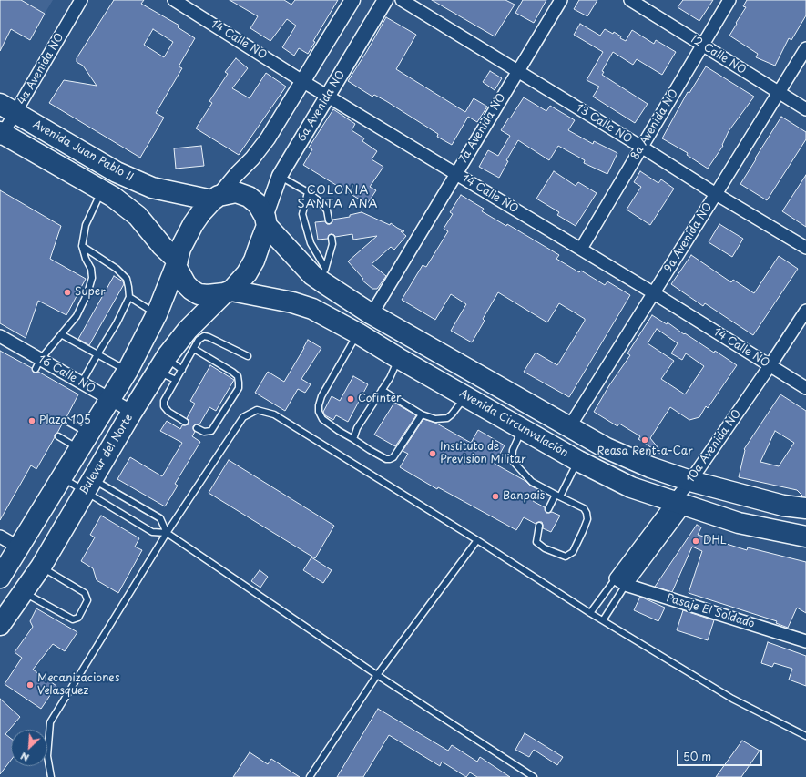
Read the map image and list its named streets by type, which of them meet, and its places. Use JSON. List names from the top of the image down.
{
  "streets": {
    "highway": ["Avenida Juan Pablo II", "Avenida Circunvalación", "Bulevar del Norte"],
    "street": [
      "14 Calle NO",
      "12 Calle NO",
      "4a Avenida NO",
      "6a Avenida NO",
      "13 Calle NO",
      "8a Avenida NO",
      "7a Avenida NO",
      "9a Avenida NO",
      "16 Calle NO",
      "10a Avenida NO",
      "Pasaje El Soldado"
    ]
  },
  "crossings": [
    ["14 Calle NO", "6a Avenida NO"],
    ["14 Calle NO", "8a Avenida NO"],
    ["14 Calle NO", "7a Avenida NO"],
    ["14 Calle NO", "9a Avenida NO"],
    ["14 Calle NO", "10a Avenida NO"],
    ["12 Calle NO", "8a Avenida NO"],
    ["12 Calle NO", "9a Avenida NO"],
    ["4a Avenida NO", "Avenida Juan Pablo II"],
    ["6a Avenida NO", "Avenida Juan Pablo II"],
    ["6a Avenida NO", "Avenida Circunvalación"],
    ["6a Avenida NO", "Bulevar del Norte"],
    ["13 Calle NO", "8a Avenida NO"],
    ["13 Calle NO", "7a Avenida NO"],
    ["13 Calle NO", "9a Avenida NO"],
    ["Avenida Juan Pablo II", "Avenida Circunvalación"],
    ["Avenida Juan Pablo II", "Bulevar del Norte"],
    ["16 Calle NO", "Bulevar del Norte"],
    ["Avenida Circunvalación", "10a Avenida NO"],
    ["Avenida Circunvalación", "Bulevar del Norte"],
    ["10a Avenida NO", "Pasaje El Soldado"]
  ],
  "districts": ["COLONIA SANTA ANA"],
  "places": [
    "Super",
    "Cofinter",
    "Plaza 105",
    "Reasa Rent-a-Car",
    "Instituto de Prevision Militar",
    "Banpais",
    "DHL",
    "Mecanizaciones Velasquez"
  ],
  "scale_bar": "50 m",
  "north": "bottom left"
}
